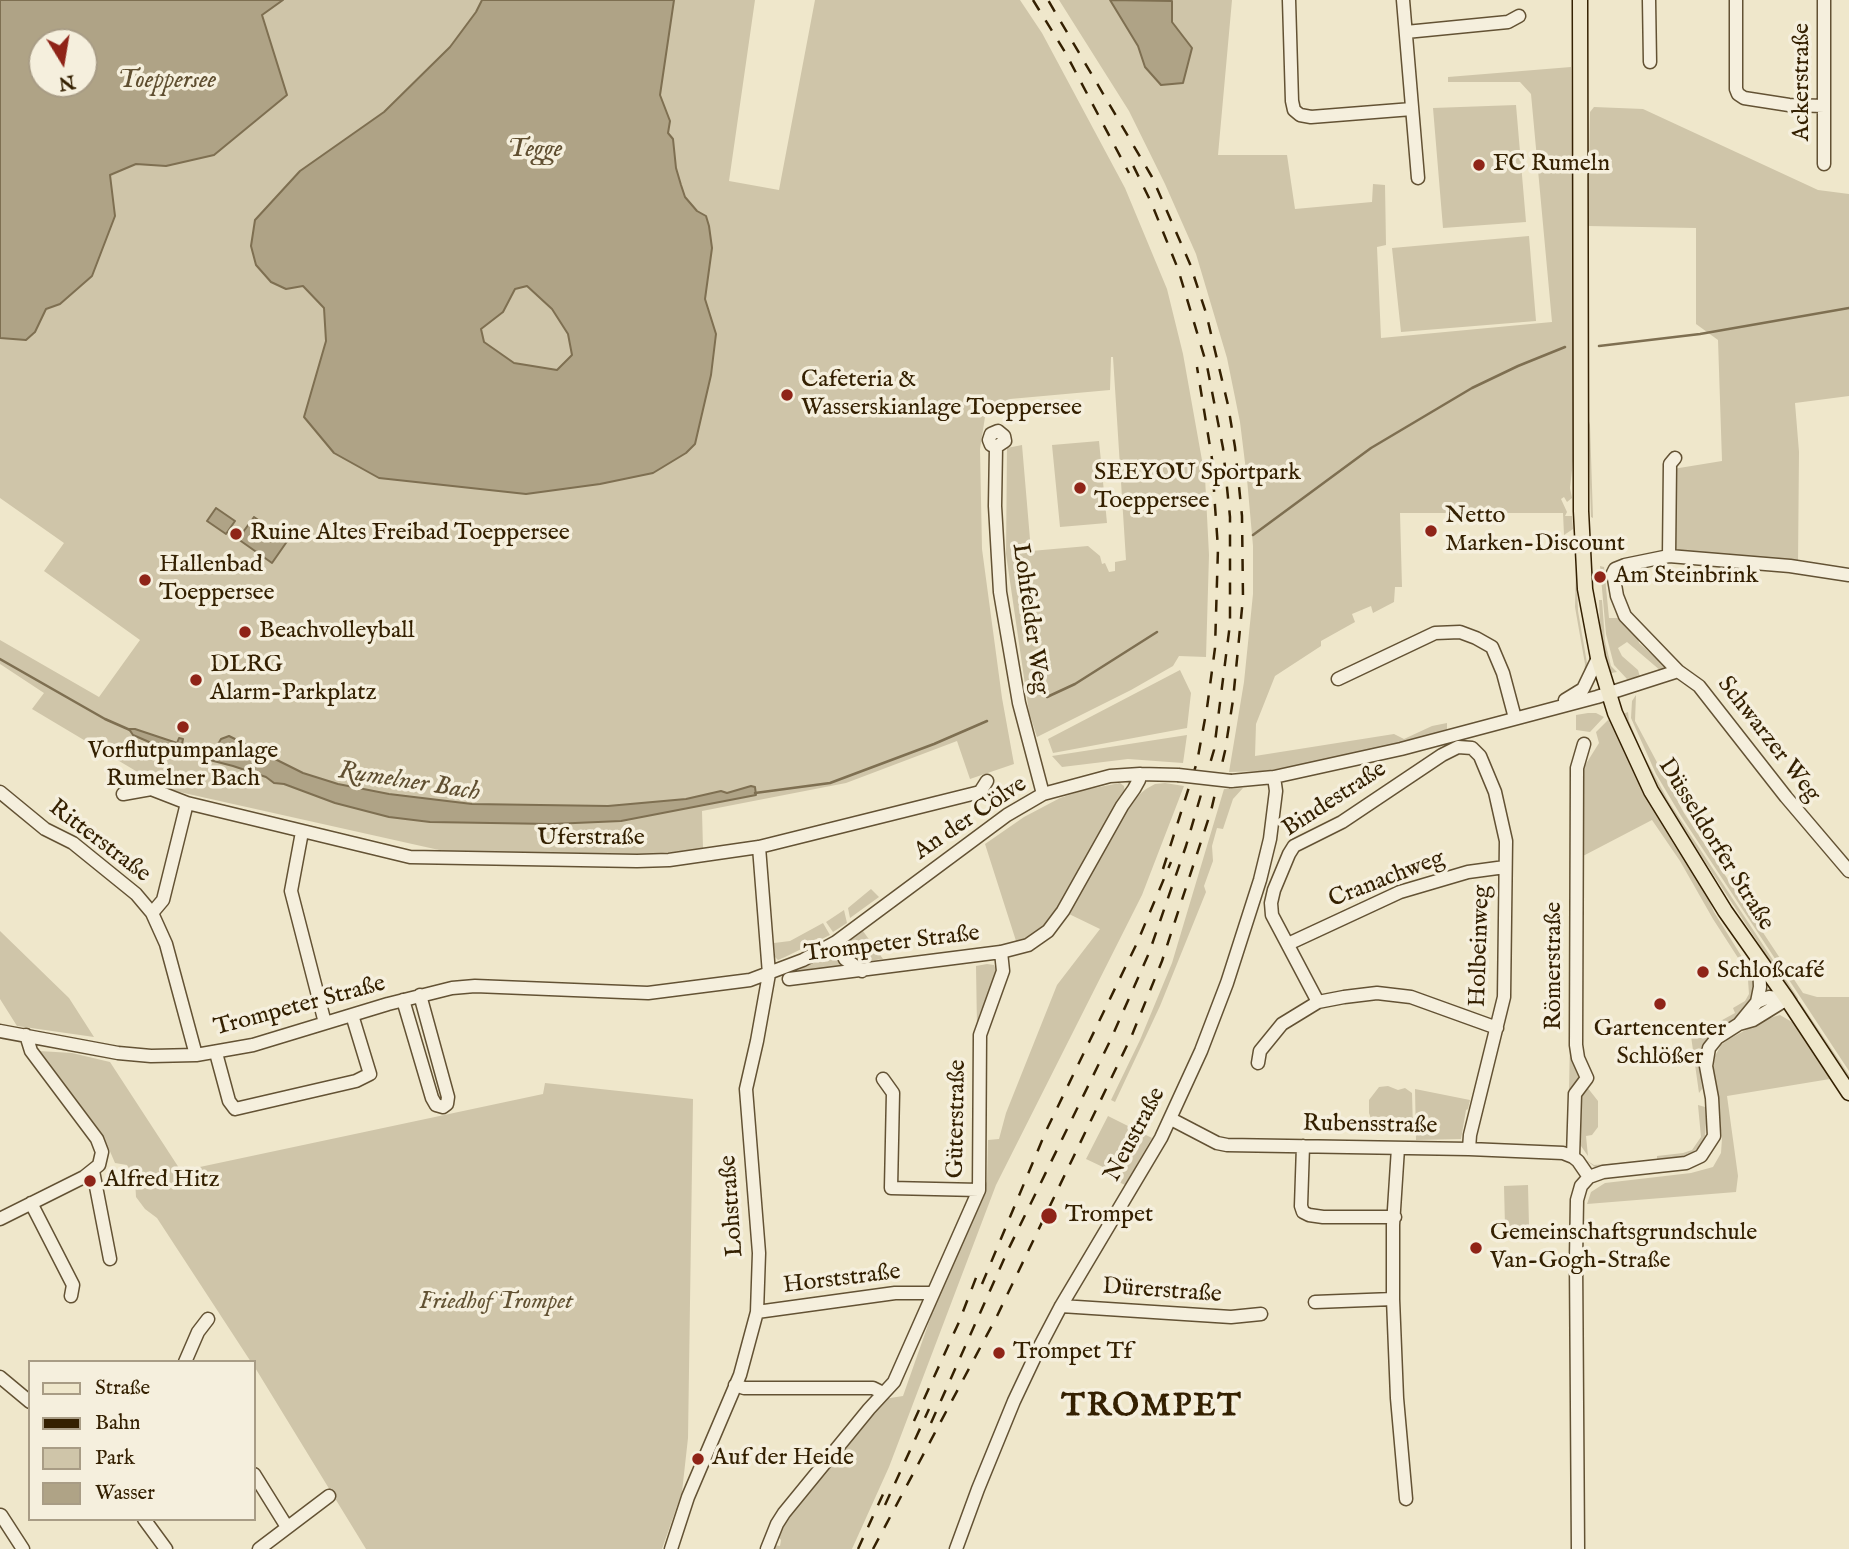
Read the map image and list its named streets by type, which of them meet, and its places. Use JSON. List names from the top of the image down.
{
  "streets": {
    "main road": ["Düsseldorfer Straße"],
    "street": [
      "Ackerstraße",
      "Lohfelder Weg",
      "Schwarzer Weg",
      "Bindestraße",
      "An der Cölve",
      "Uferstraße",
      "Ritterstraße",
      "Cranachweg",
      "Trompeter Straße",
      "Holbeinweg",
      "Römerstraße",
      "Güterstraße",
      "Rubensstraße",
      "Neustraße",
      "Lohstraße",
      "Horststraße",
      "Dürerstraße"
    ]
  },
  "crossings": [
    ["Lohfelder Weg", "An der Cölve"],
    ["Schwarzer Weg", "An der Cölve"],
    ["Bindestraße", "Cranachweg"],
    ["Bindestraße", "Holbeinweg"],
    ["An der Cölve", "Düsseldorfer Straße"],
    ["An der Cölve", "Trompeter Straße"],
    ["An der Cölve", "Neustraße"],
    ["An der Cölve", "Lohstraße"],
    ["Uferstraße", "Lohstraße"],
    ["Ritterstraße", "Trompeter Straße"],
    ["Cranachweg", "Holbeinweg"],
    ["Trompeter Straße", "Güterstraße"],
    ["Trompeter Straße", "Lohstraße"],
    ["Holbeinweg", "Rubensstraße"],
    ["Römerstraße", "Rubensstraße"],
    ["Güterstraße", "Horststraße"],
    ["Rubensstraße", "Neustraße"],
    ["Neustraße", "Dürerstraße"],
    ["Lohstraße", "Horststraße"]
  ],
  "districts": ["TROMPET"],
  "water": ["Toeppersee", "Tegge", "Rumelner Bach"],
  "parks": ["Friedhof Trompet"],
  "places": [
    "FC Rumeln",
    "Cafeteria & Wasserskianlage Toeppersee",
    "SEEYOU Sportpark Toeppersee",
    "Netto Marken-Discount",
    "Ruine Altes Freibad Toeppersee",
    "Am Steinbrink",
    "Hallenbad Toeppersee",
    "Beachvolleyball",
    "DLRG Alarm-Parkplatz",
    "Vorflutpumpanlage Rumelner Bach",
    "Schloßcafé",
    "Gartencenter Schlößer",
    "Alfred Hitz",
    "Trompet",
    "Gemeinschaftsgrundschule Van-Gogh-Straße",
    "Trompet Tf",
    "Auf der Heide"
  ],
  "legend": [
    "Straße",
    "Bahn",
    "Park",
    "Wasser"
  ],
  "north": "bottom"
}
